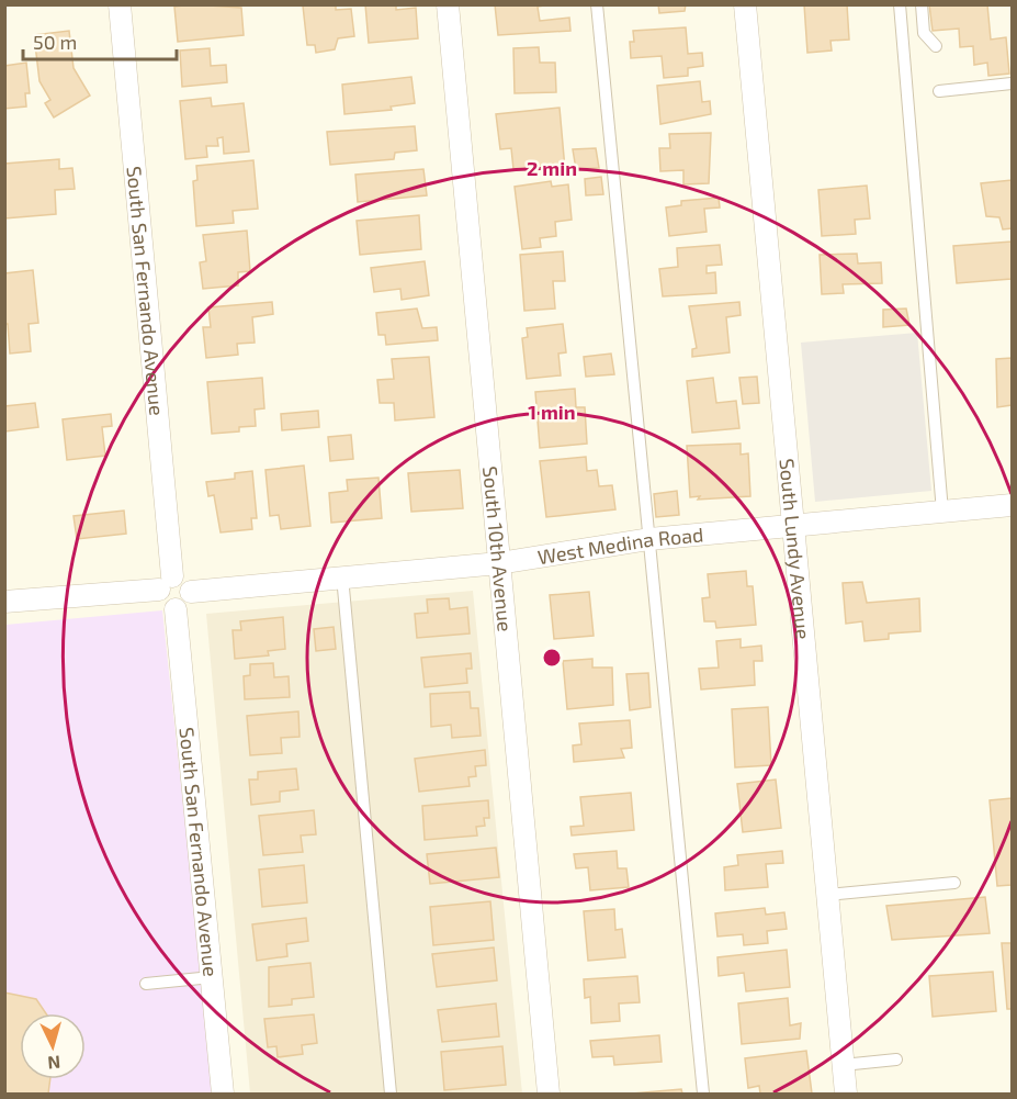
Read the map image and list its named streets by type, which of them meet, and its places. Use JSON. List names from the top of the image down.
{
  "streets": {
    "street": [
      "South San Fernando Avenue",
      "West Medina Road",
      "South 10th Avenue",
      "South Lundy Avenue"
    ]
  },
  "crossings": [
    ["South San Fernando Avenue", "West Medina Road"],
    ["West Medina Road", "South 10th Avenue"],
    ["West Medina Road", "South Lundy Avenue"]
  ],
  "scale_bar": "50 m",
  "north": "bottom",
  "rings": ["2 min", "1 min"]
}
